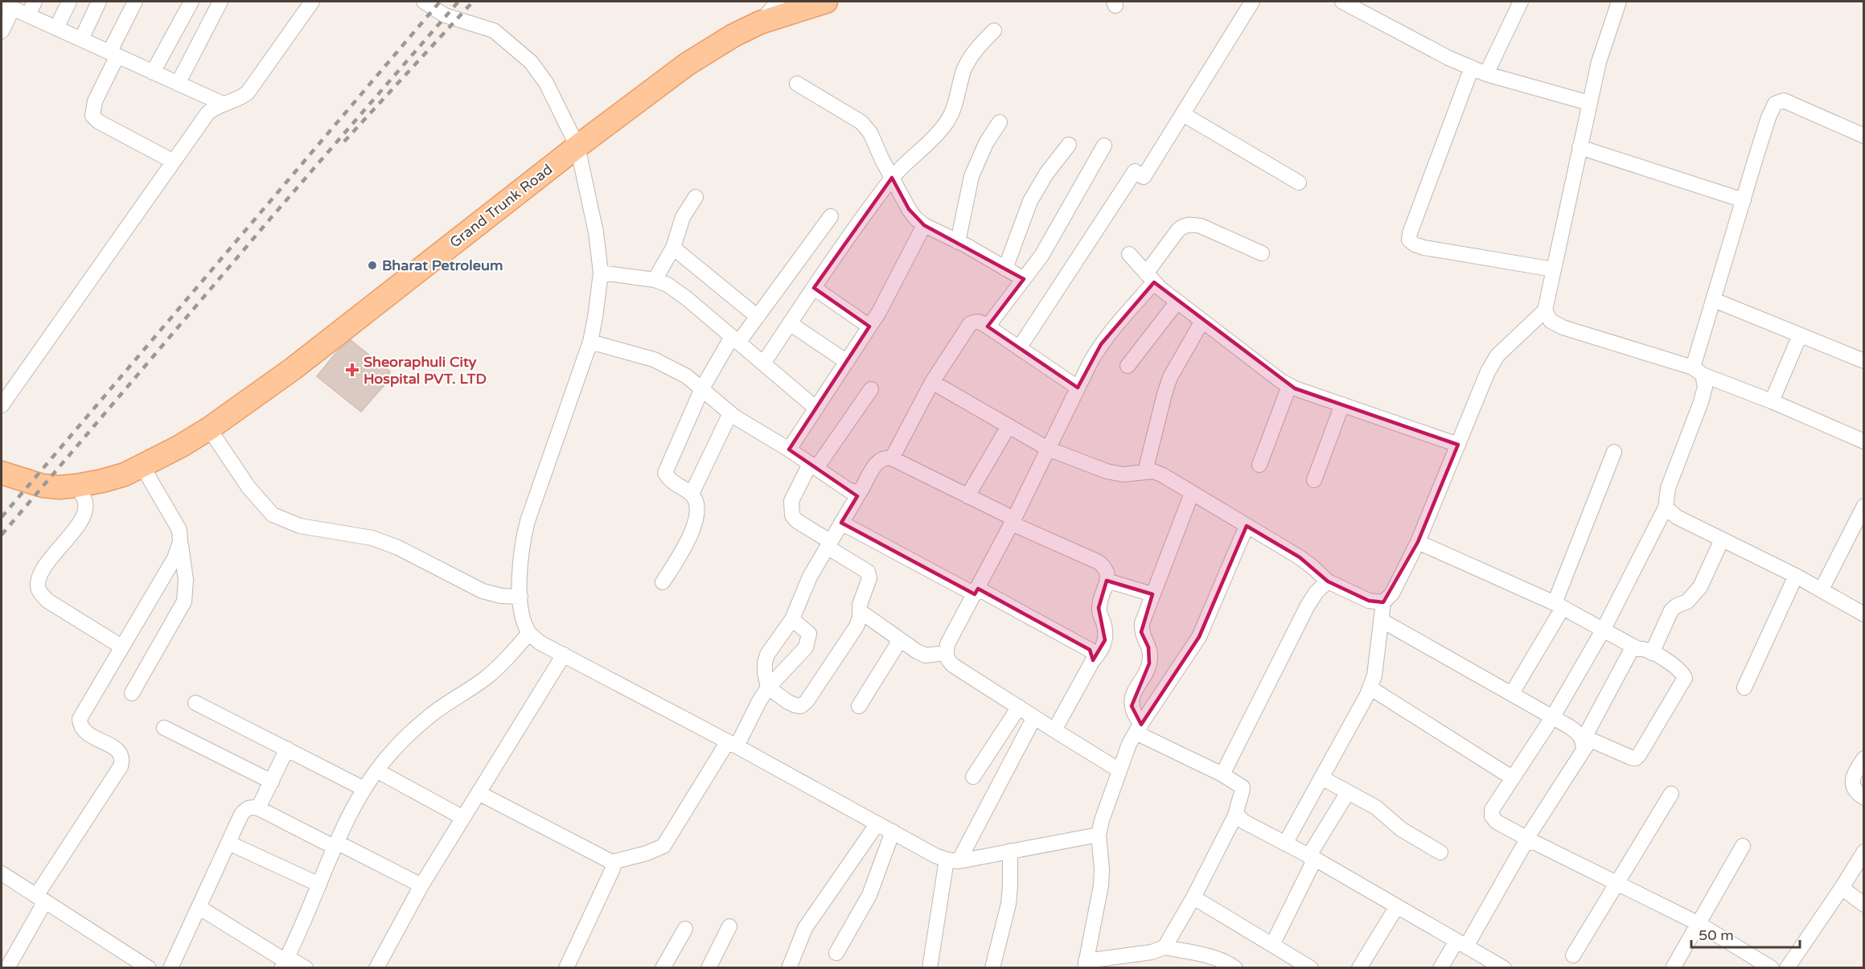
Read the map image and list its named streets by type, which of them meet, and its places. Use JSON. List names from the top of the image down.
{
  "streets": {
    "main road": ["Grand Trunk Road"]
  },
  "places": {
    "other": ["Bharat Petroleum"],
    "health": ["Sheoraphuli City Hospital PVT. LTD"]
  },
  "scale_bar": "50 m"
}
